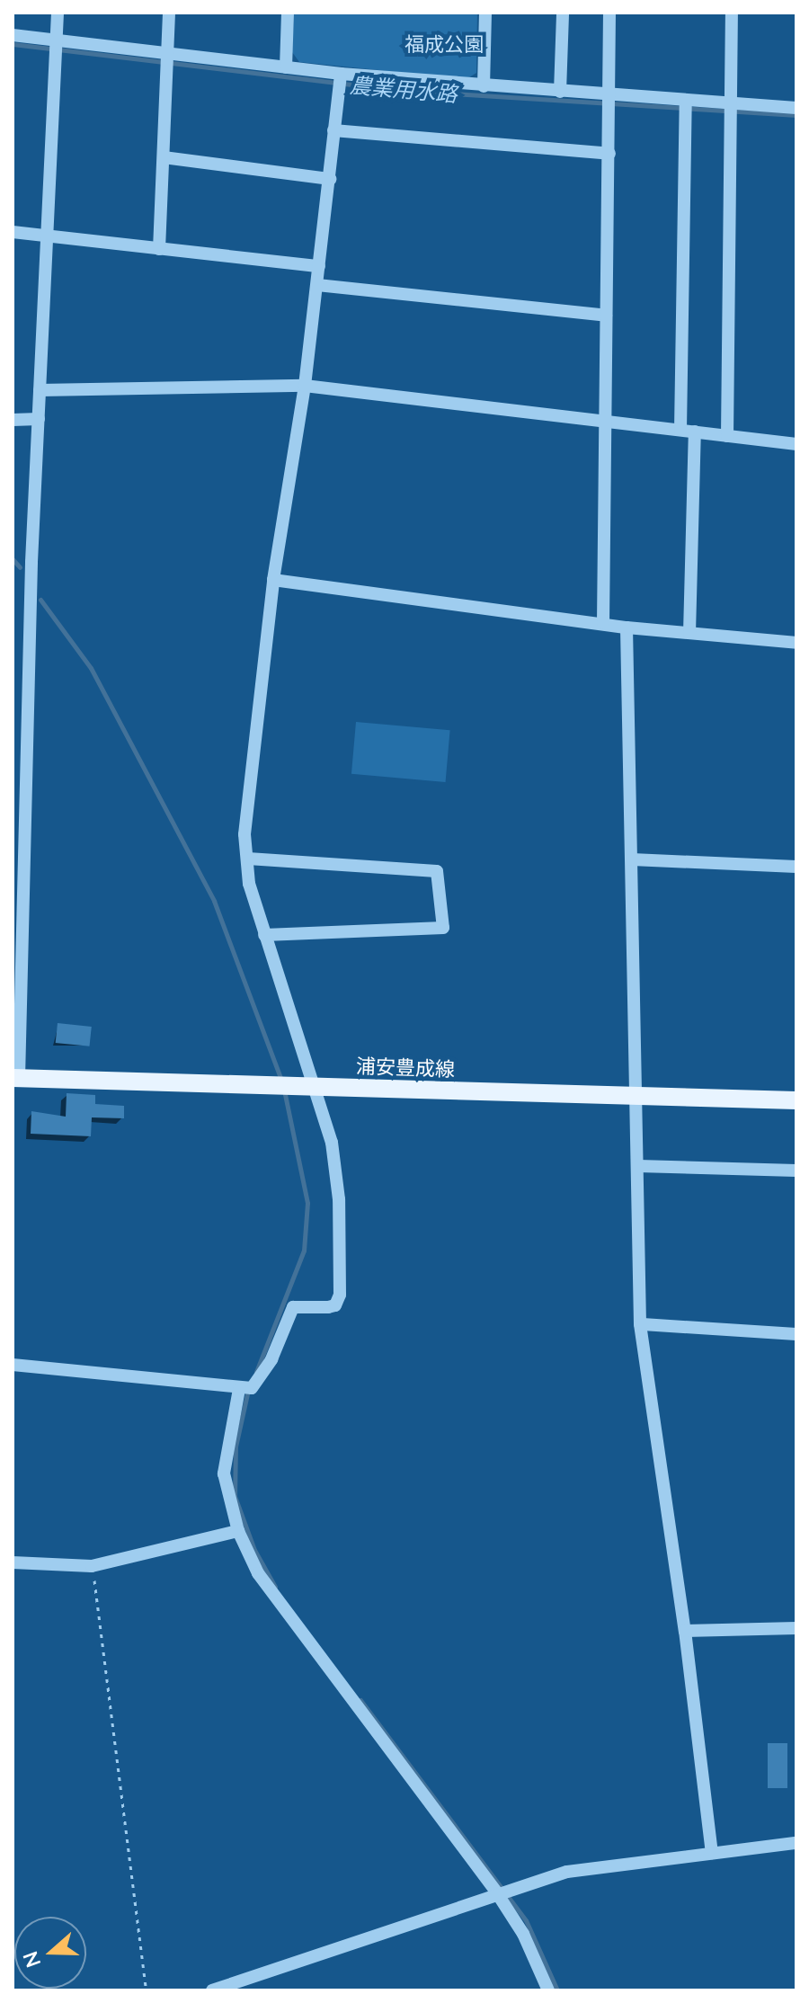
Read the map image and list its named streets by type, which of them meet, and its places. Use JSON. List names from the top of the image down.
{
  "streets": {
    "main road": ["浦安豊成線"]
  },
  "water": ["農業用水路"],
  "parks": ["福成公園"],
  "north": "left"
}
